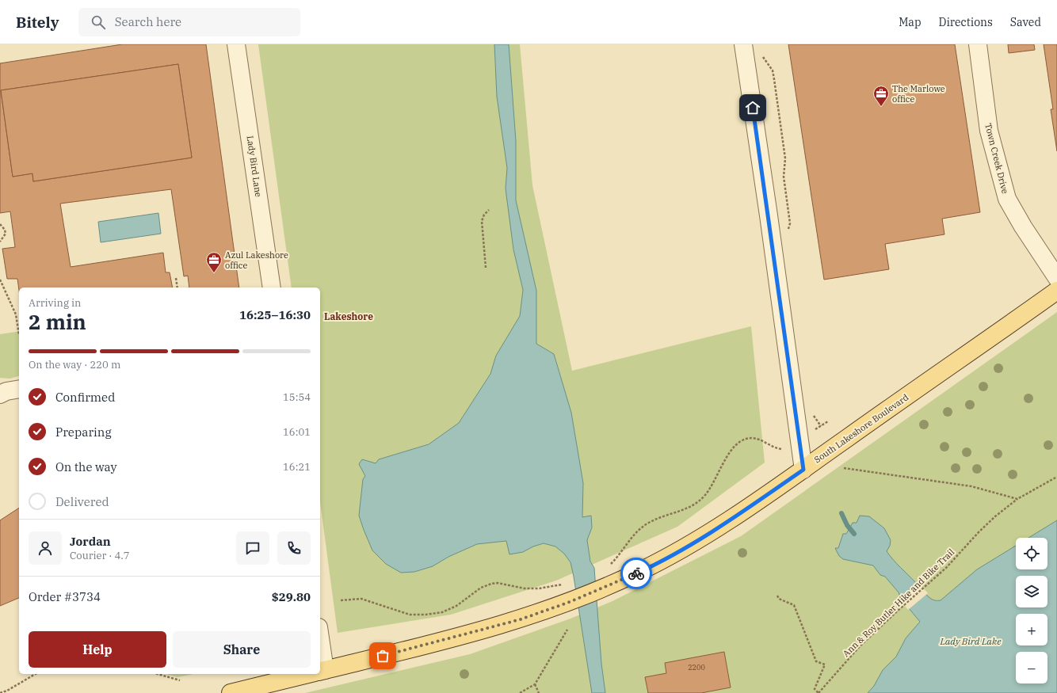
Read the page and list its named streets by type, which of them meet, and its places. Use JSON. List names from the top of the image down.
{
  "streets": {
    "main road": ["South Lakeshore Boulevard"],
    "street": ["Town Creek Drive", "Lady Bird Lane"],
    "path": ["Ann & Roy Butler Hike and Bike Trail"]
  },
  "districts": ["Lakeshore"],
  "water": ["Lady Bird Lake"],
  "places": {
    "office": ["The Marlowe office", "Azul Lakeshore office"]
  },
  "house_numbers": ["2200"],
  "page": {
    "header": "Bitely",
    "search": "Search here",
    "nav": ["Map", "Directions", "Saved"],
    "heading": ["2 min", "Arriving in", "16:25–16:30"],
    "panel": [
      "Jordan",
      "Courier · 4.7",
      "Order #3734",
      "$29.80"
    ],
    "bar": "On the way · 220 m",
    "list": [
      ["Confirmed", "15:54"],
      ["Preparing", "16:01"],
      ["On the way", "16:21"],
      "Delivered"
    ],
    "map_buttons": ["+", "−"],
    "buttons": ["Help", "Share"]
  }
}
